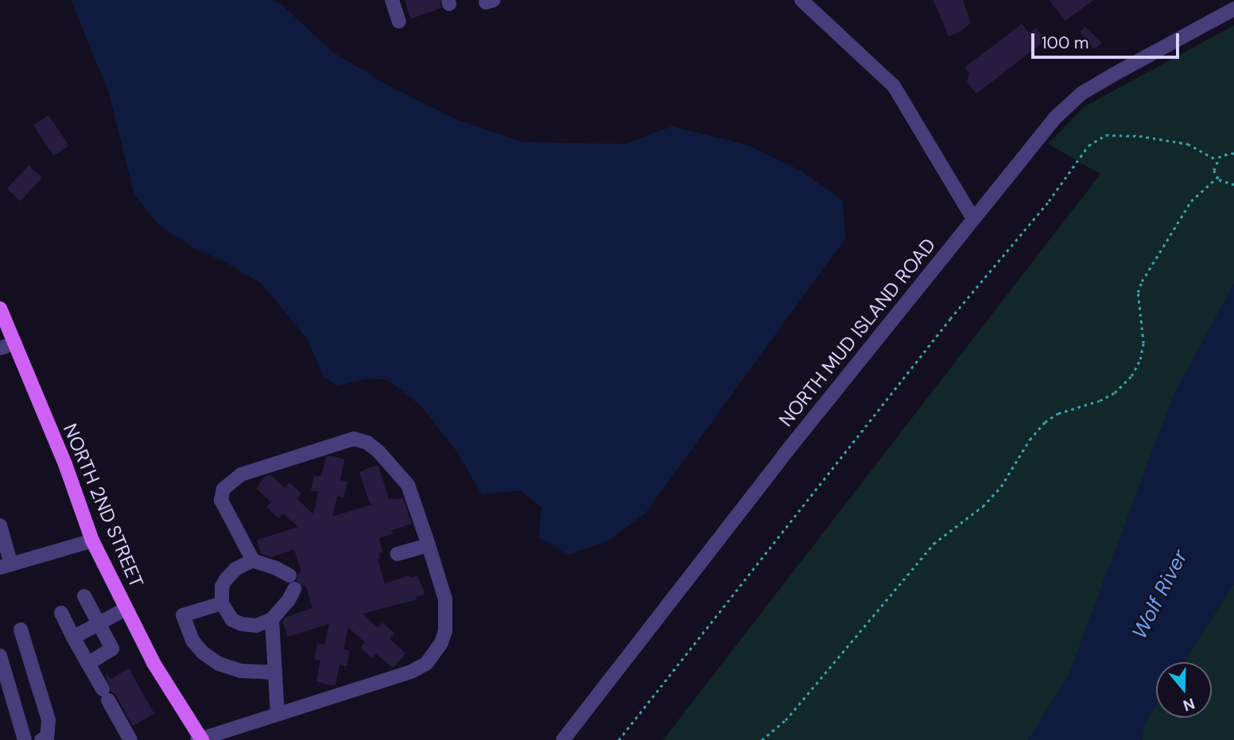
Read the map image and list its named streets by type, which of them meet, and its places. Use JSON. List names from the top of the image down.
{
  "streets": {
    "main road": ["NORTH 2ND STREET"],
    "street": ["NORTH MUD ISLAND ROAD"]
  },
  "water": ["Wolf River"],
  "scale_bar": "100 m",
  "north": "bottom"
}
